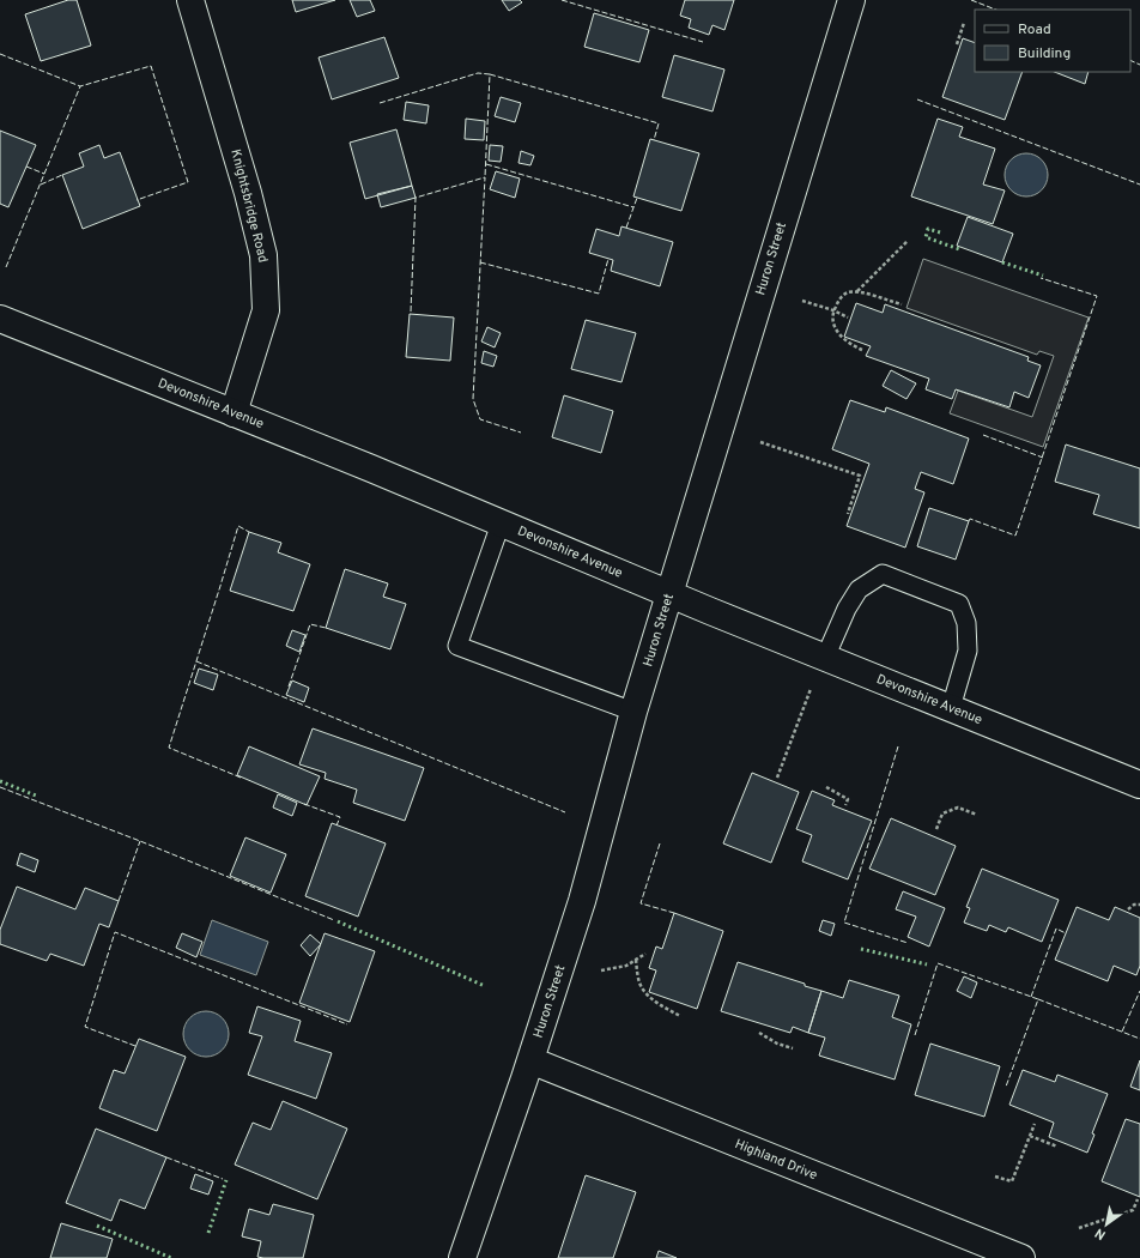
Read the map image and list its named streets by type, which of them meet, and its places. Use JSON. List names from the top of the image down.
{
  "streets": {
    "main road": [
      "Knightsbridge Road",
      "Huron Street",
      "Devonshire Avenue",
      "Highland Drive"
    ]
  },
  "crossings": [
    ["Knightsbridge Road", "Devonshire Avenue"],
    ["Huron Street", "Devonshire Avenue"],
    ["Huron Street", "Highland Drive"]
  ],
  "legend": ["Road", "Building"],
  "north": "bottom left"
}
